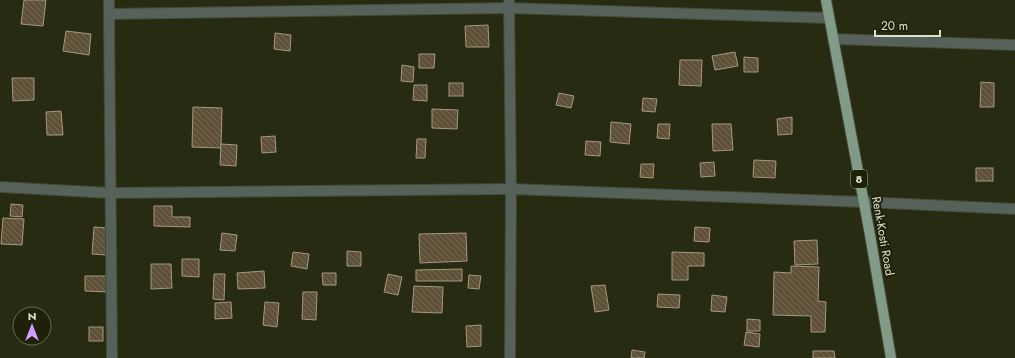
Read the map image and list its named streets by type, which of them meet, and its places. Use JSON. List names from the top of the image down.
{
  "streets": {
    "main road": ["8", "Renk-Kosti Road"]
  },
  "scale_bar": "20 m",
  "north": "top"
}
